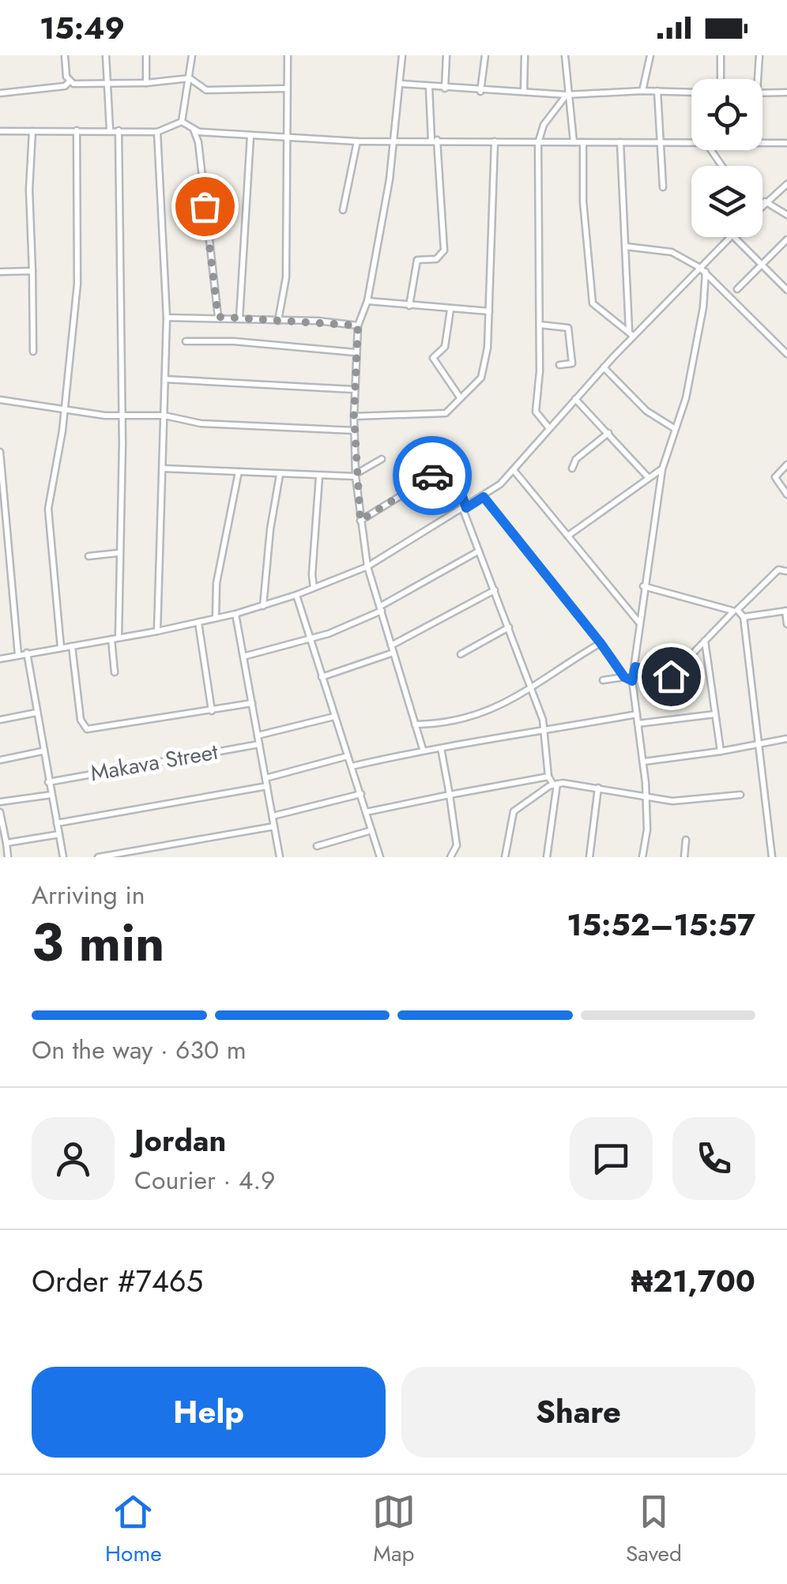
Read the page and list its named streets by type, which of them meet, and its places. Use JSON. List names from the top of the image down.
{
  "streets": {
    "street": ["Makava Street"]
  },
  "page": {
    "status": "15:49",
    "heading": ["3 min", "Arriving in", "15:52–15:57"],
    "panel": [
      "Jordan",
      "Courier · 4.9",
      "Order #7465",
      "₦21,700"
    ],
    "bar": "On the way · 630 m",
    "buttons": ["Help", "Share"],
    "tabs": ["Home", "Map", "Saved"]
  }
}
